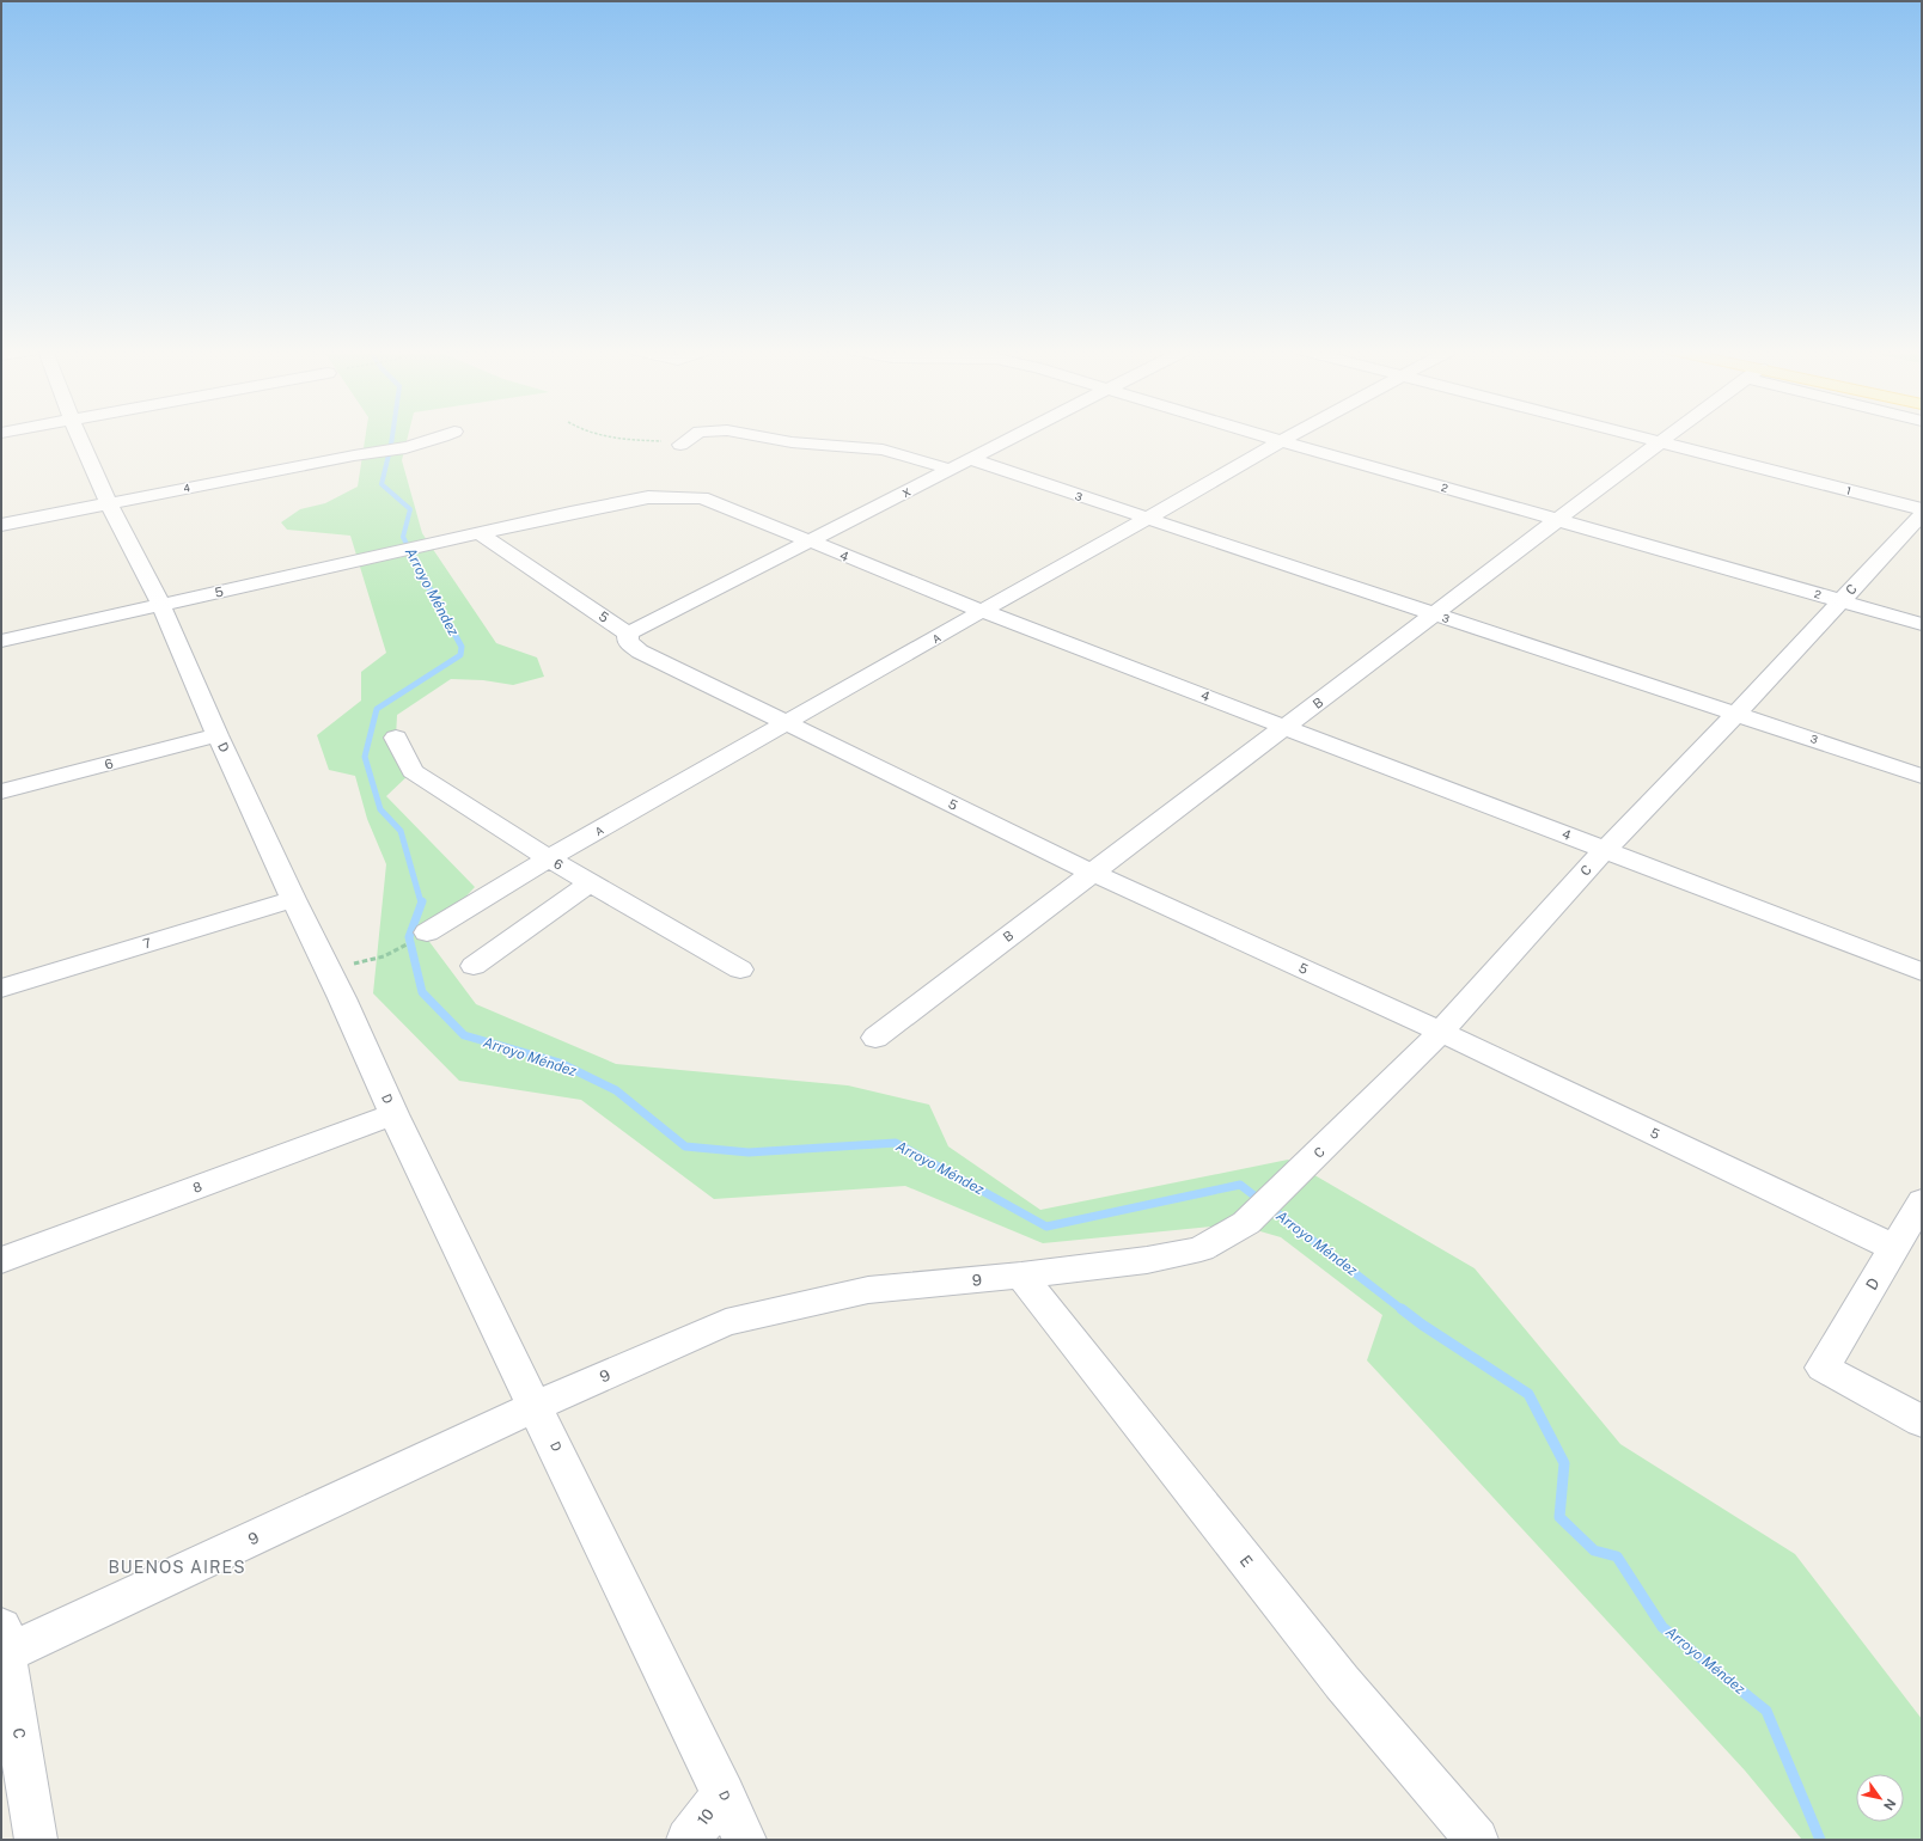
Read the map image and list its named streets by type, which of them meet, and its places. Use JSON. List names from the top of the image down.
{
  "streets": {
    "street": [
      "4",
      "2",
      "1",
      "X",
      "3",
      "C",
      "5",
      "A",
      "B",
      "D",
      "6",
      "7",
      "8",
      "9",
      "E",
      "10"
    ]
  },
  "crossings": [
    ["4", "X"],
    ["4", "C"],
    ["4", "5"],
    ["4", "A"],
    ["4", "B"],
    ["4", "D"],
    ["2", "C"],
    ["2", "A"],
    ["2", "B"],
    ["1", "B"],
    ["X", "3"],
    ["X", "5"],
    ["3", "C"],
    ["3", "A"],
    ["3", "B"],
    ["C", "5"],
    ["C", "9"],
    ["5", "A"],
    ["5", "B"],
    ["5", "D"],
    ["A", "6"],
    ["D", "6"],
    ["D", "7"],
    ["D", "8"],
    ["D", "9"],
    ["D", "10"],
    ["9", "E"]
  ],
  "districts": ["BUENOS AIRES"],
  "water": ["Arroyo Méndez"],
  "north": "bottom right"
}
